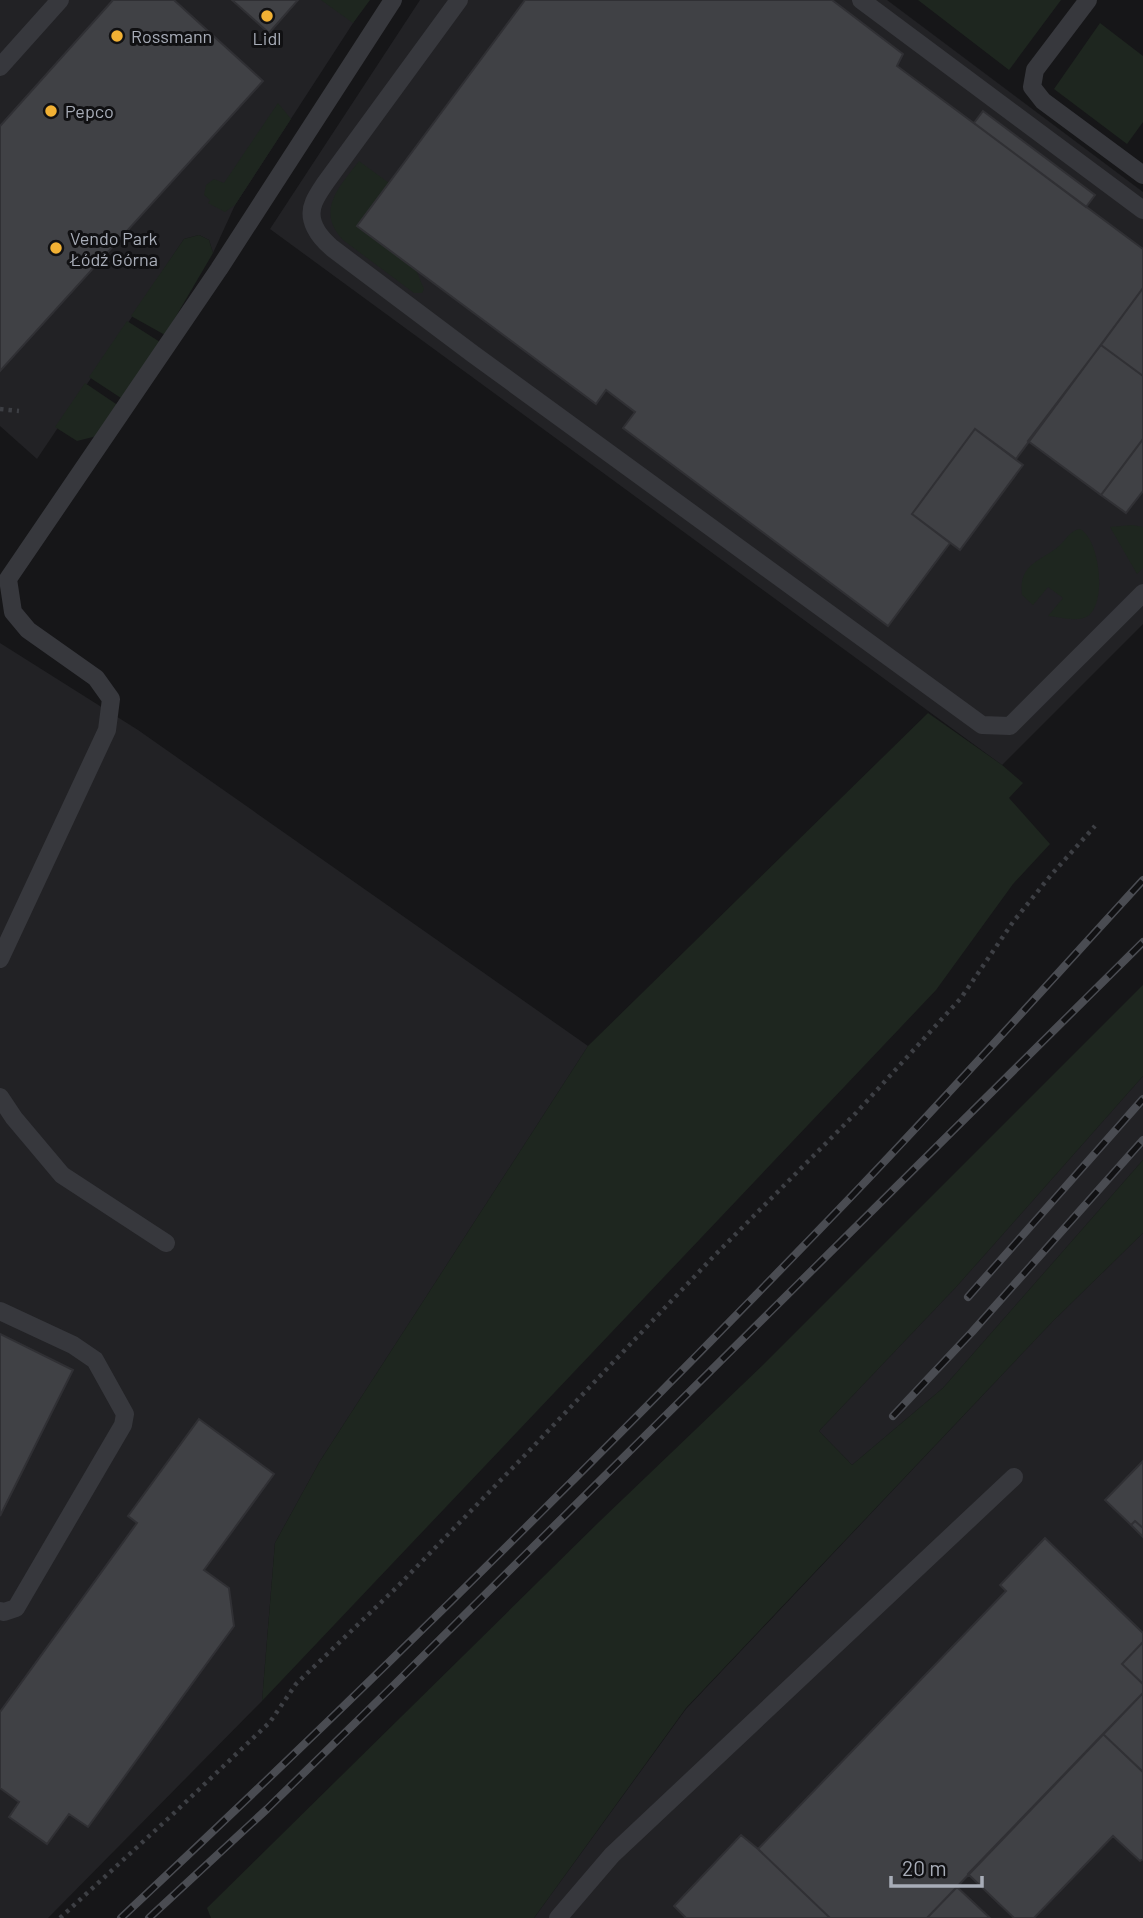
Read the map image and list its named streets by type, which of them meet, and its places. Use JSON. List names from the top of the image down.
{
  "places": [
    "Lidl",
    "Rossmann",
    "Pepco",
    "Vendo Park Łódź Górna"
  ],
  "scale_bar": "20 m"
}
